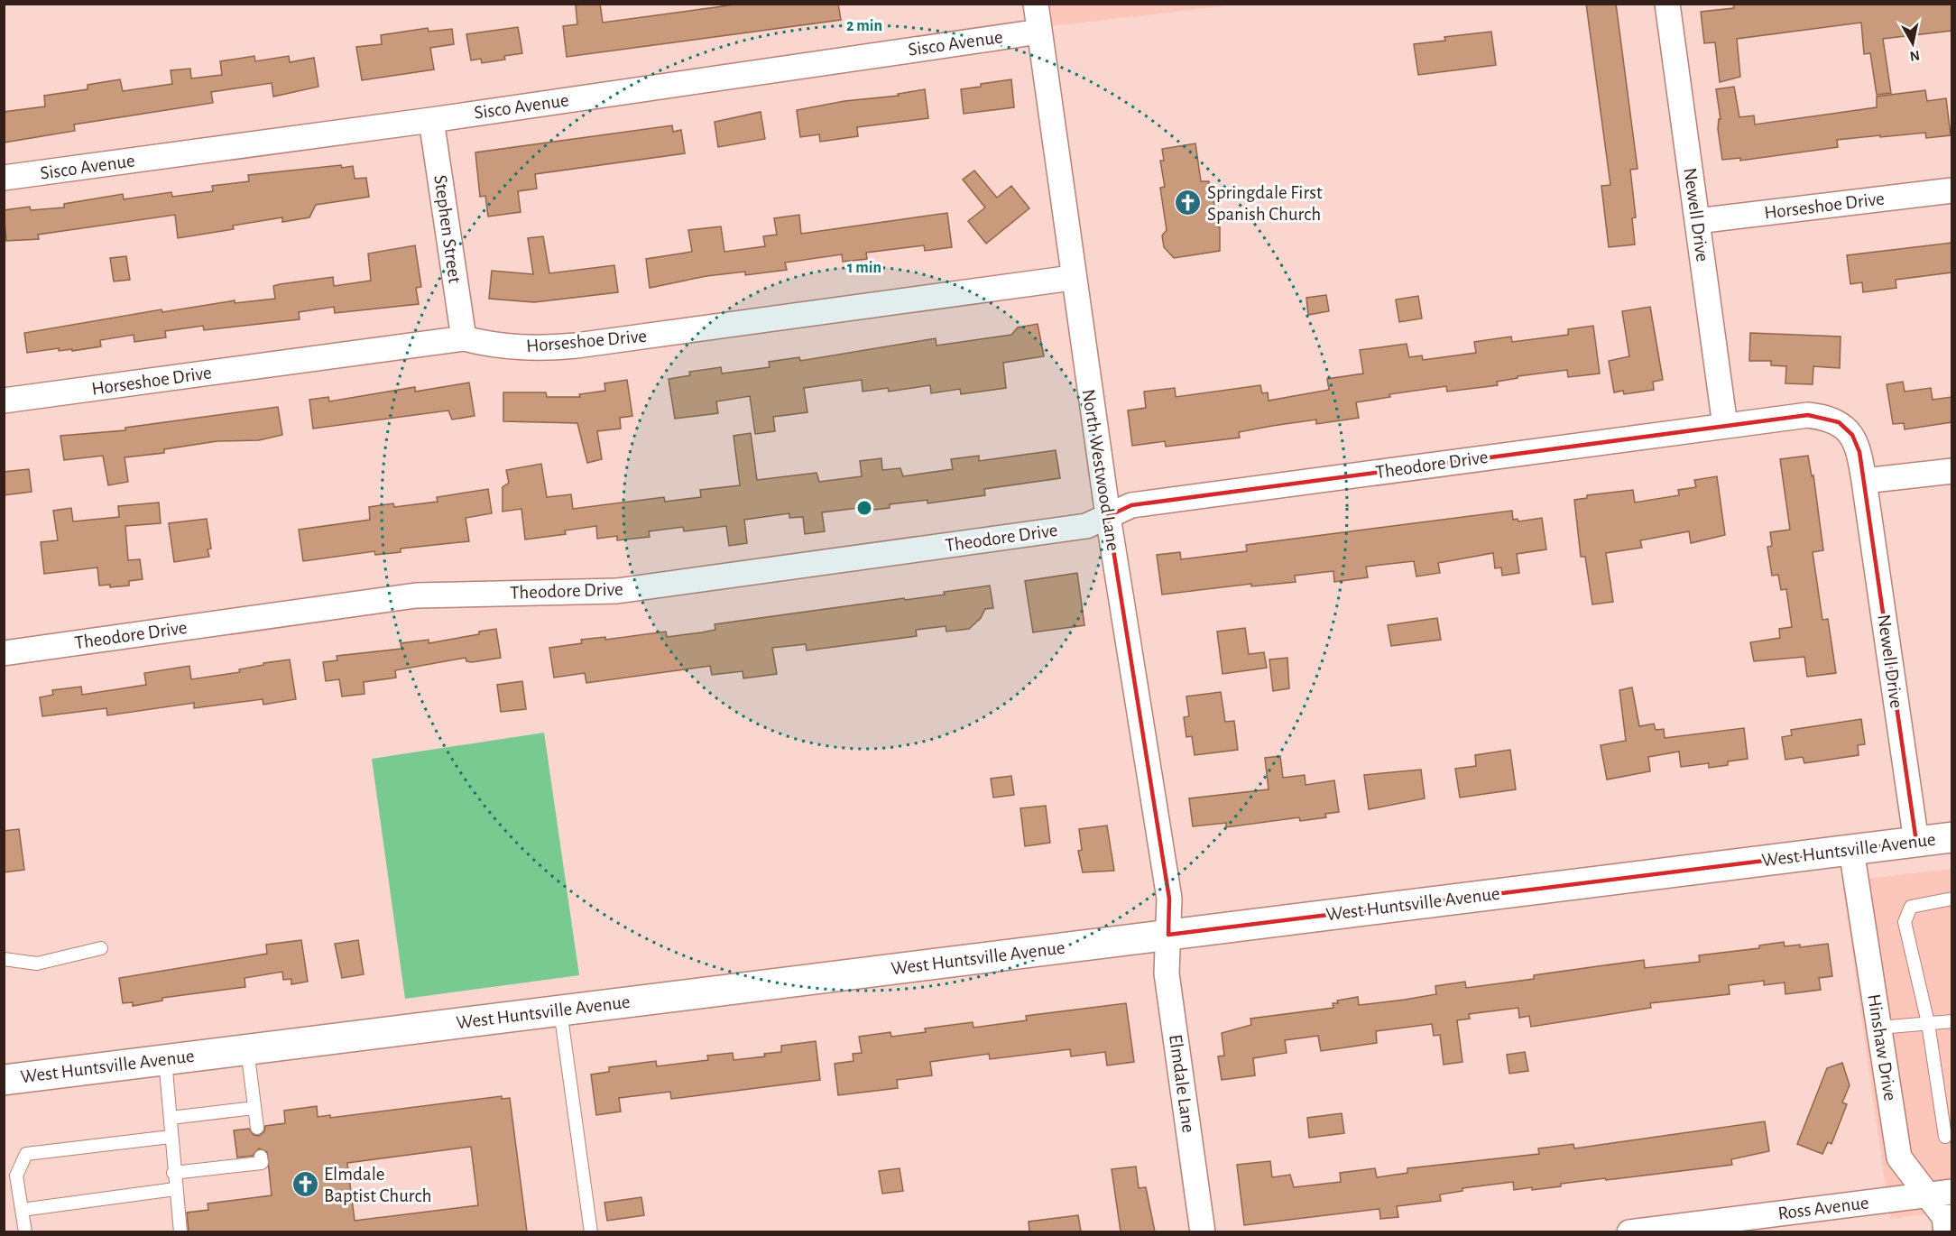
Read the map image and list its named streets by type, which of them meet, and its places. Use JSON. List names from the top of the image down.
{
  "streets": {
    "main road": ["West Huntsville Avenue"],
    "street": [
      "Sisco Avenue",
      "Horseshoe Drive",
      "Newell Drive",
      "Stephen Street",
      "Theodore Drive",
      "North Westwood Lane",
      "Hinshaw Drive",
      "Elmdale Lane",
      "Ross Avenue"
    ]
  },
  "crossings": [
    ["Sisco Avenue", "Stephen Street"],
    ["Sisco Avenue", "North Westwood Lane"],
    ["Horseshoe Drive", "Newell Drive"],
    ["Horseshoe Drive", "Stephen Street"],
    ["Horseshoe Drive", "North Westwood Lane"],
    ["Newell Drive", "Theodore Drive"],
    ["Newell Drive", "West Huntsville Avenue"],
    ["Theodore Drive", "North Westwood Lane"],
    ["North Westwood Lane", "West Huntsville Avenue"],
    ["North Westwood Lane", "Elmdale Lane"],
    ["West Huntsville Avenue", "Hinshaw Drive"],
    ["West Huntsville Avenue", "Elmdale Lane"],
    ["Hinshaw Drive", "Ross Avenue"]
  ],
  "places": {
    "church": ["Springdale First Spanish Church", "Elmdale Baptist Church"]
  },
  "north": "bottom",
  "rings": ["2 min", "1 min"]
}
